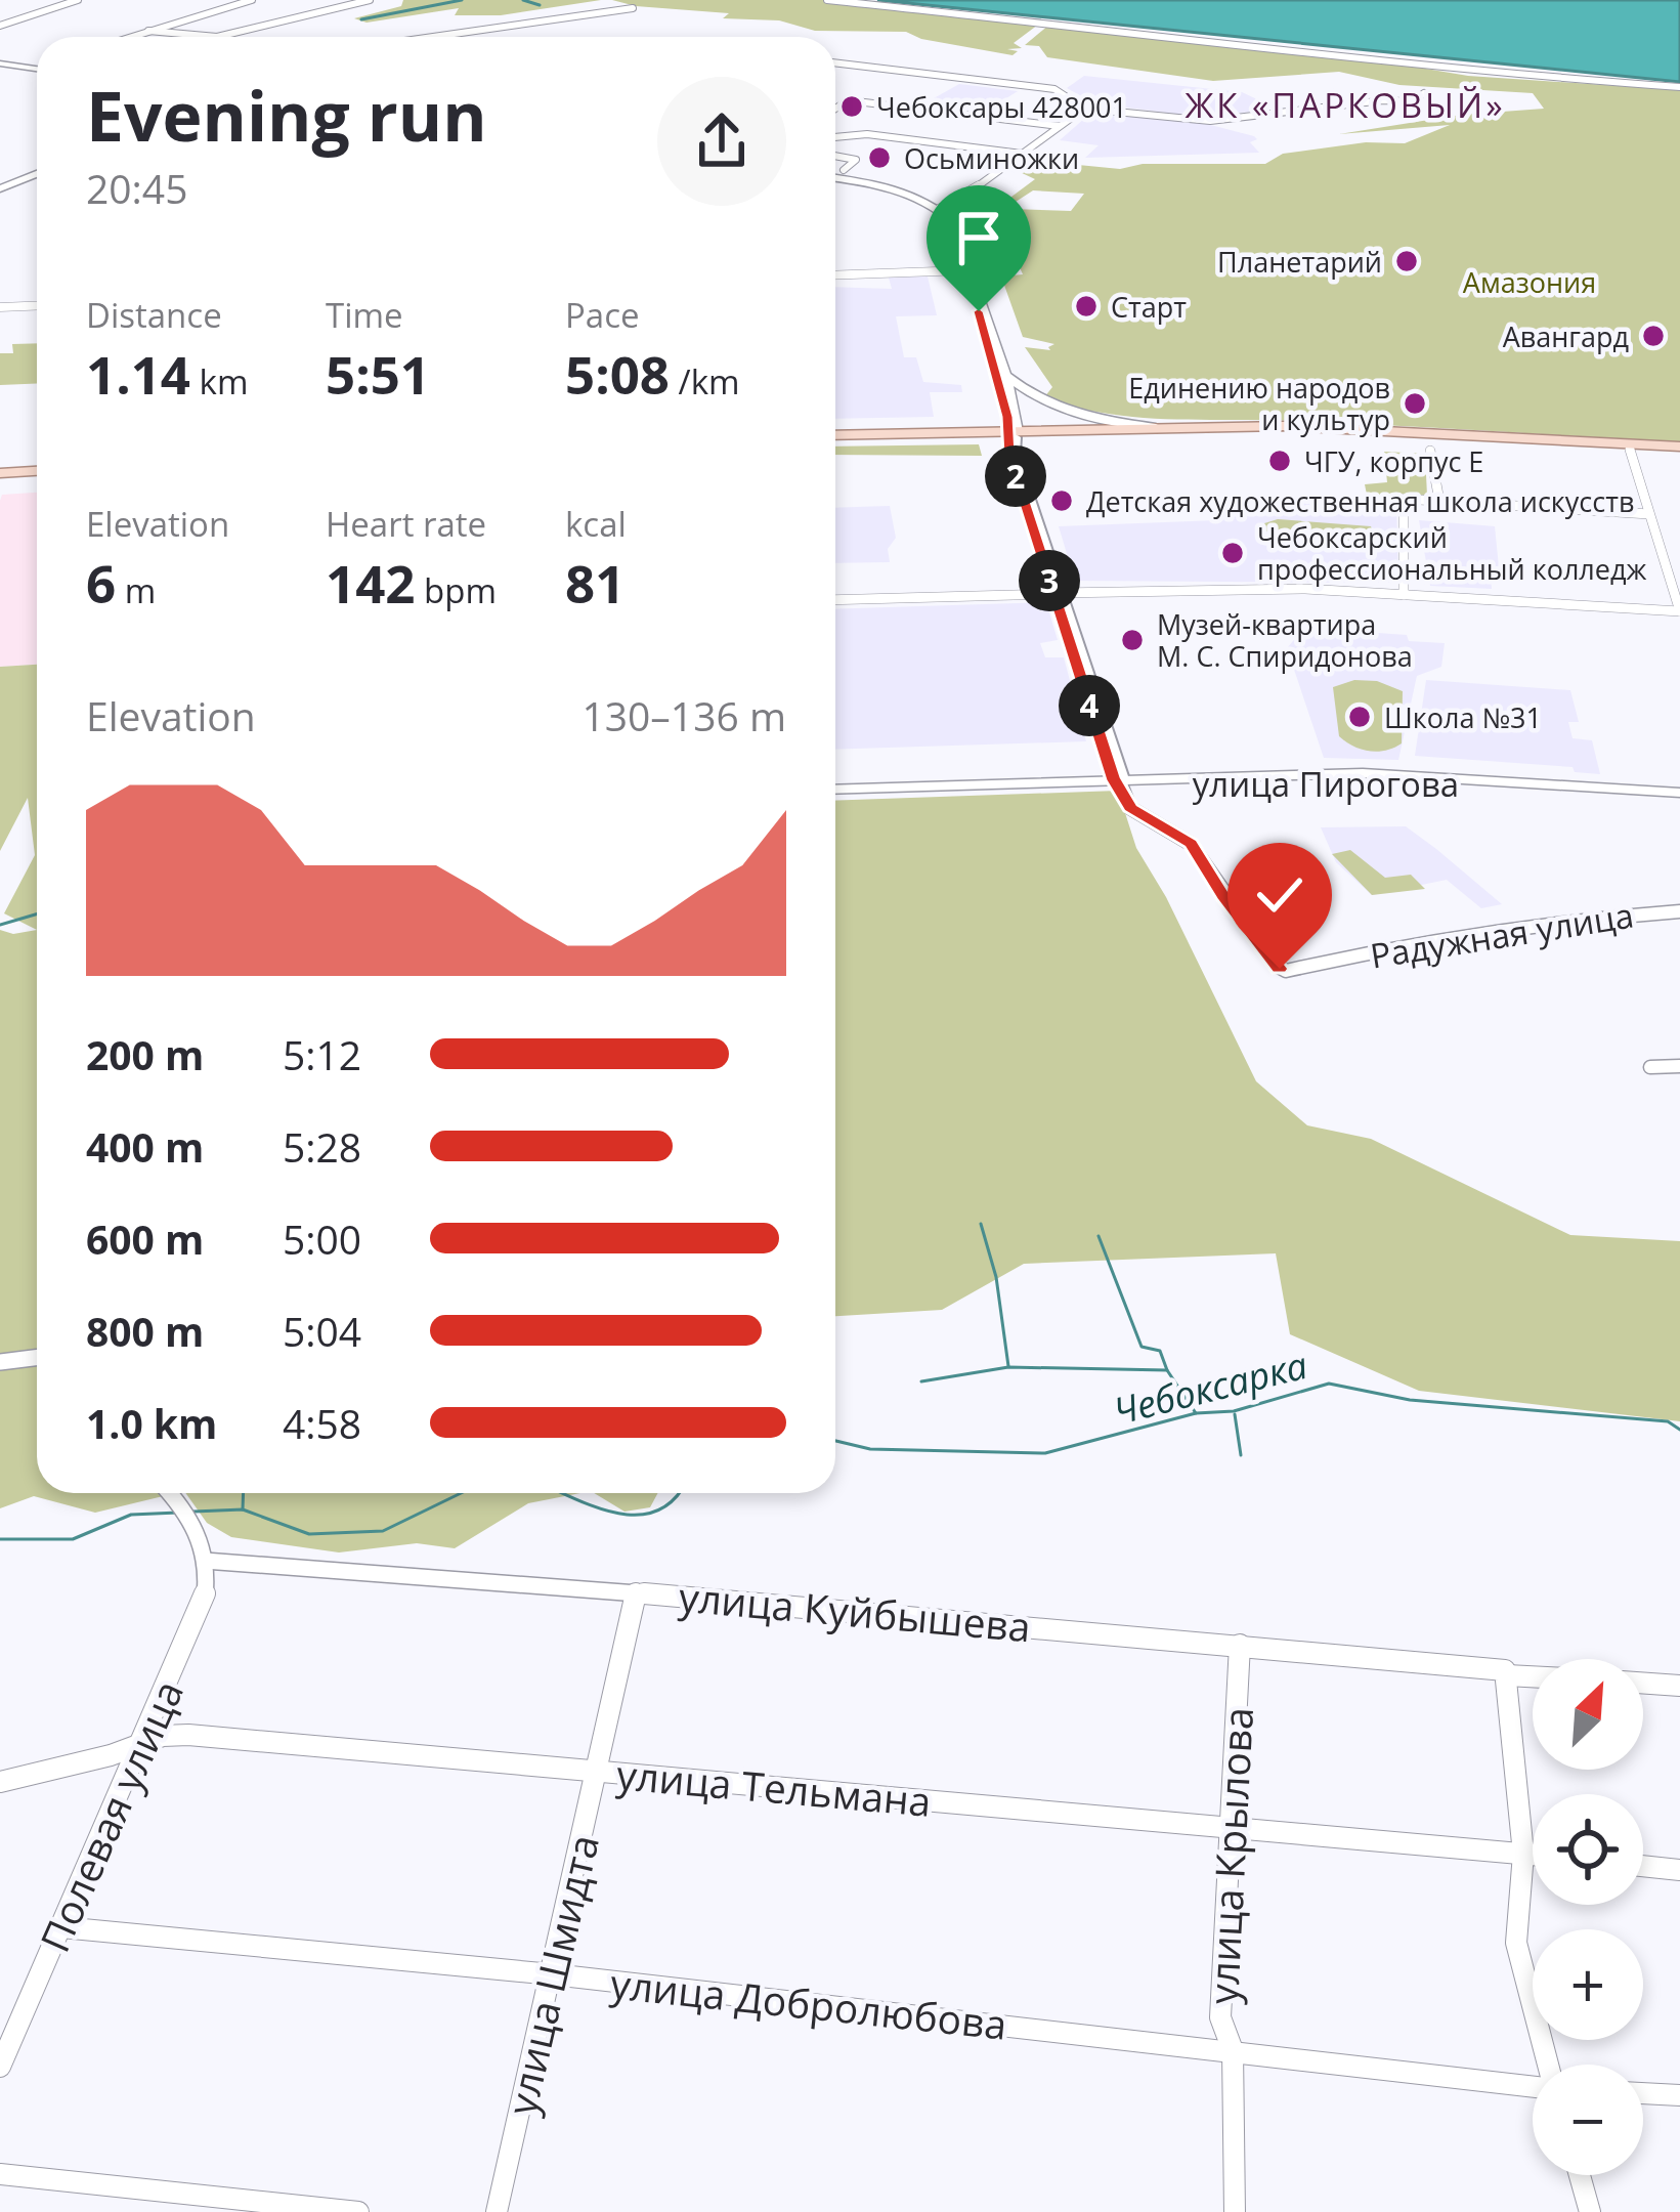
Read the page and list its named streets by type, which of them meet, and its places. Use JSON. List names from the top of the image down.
{
  "streets": {
    "main road": ["улица Пирогова"],
    "street": [
      "Радужная улица",
      "улица Куйбышева",
      "улица Тельмана",
      "Полевая улица",
      "улица Крылова",
      "улица Шмидта",
      "улица Добролюбова"
    ]
  },
  "crossings": [
    ["улица Пирогова", "Радужная улица"],
    ["улица Куйбышева", "Полевая улица"],
    ["улица Куйбышева", "улица Крылова"],
    ["улица Куйбышева", "улица Шмидта"],
    ["улица Тельмана", "Полевая улица"],
    ["улица Тельмана", "улица Крылова"],
    ["улица Тельмана", "улица Шмидта"],
    ["Полевая улица", "улица Добролюбова"],
    ["улица Крылова", "улица Добролюбова"],
    ["улица Шмидта", "улица Добролюбова"]
  ],
  "districts": ["ЖК «ПАРКОВЫЙ»"],
  "water": ["Чебоксарка"],
  "parks": ["Амазония"],
  "places": [
    "Чебоксары 428001",
    "Осьминожки",
    "Планетарий",
    "Старт",
    "Авангард",
    "Единению народов и культур",
    "ЧГУ, корпус Е",
    "Детская художественная школа искусств",
    "Чебоксарский профессиональный колледж",
    "Музей-квартира М. С. Спиридонова",
    "Школа №31"
  ],
  "north": "top right",
  "page": {
    "heading": ["Evening run", "20:45"],
    "stats": [
      ["Distance", "1.14 km"],
      ["Time", "5:51"],
      ["Pace", "5:08 /km"],
      ["Elevation", "6 m"],
      ["Heart rate", "142 bpm"],
      ["kcal", "81"]
    ],
    "pins": ["2", "3", "4"],
    "chart": ["Elevation", "130–136 m"],
    "list": [
      {
        "name": "200 m",
        "note": "5:12"
      },
      {
        "name": "400 m",
        "note": "5:28"
      },
      {
        "name": "600 m",
        "note": "5:00"
      },
      {
        "name": "800 m",
        "note": "5:04"
      },
      {
        "name": "1.0 km",
        "note": "4:58"
      }
    ],
    "map_buttons": ["+", "−"]
  }
}
